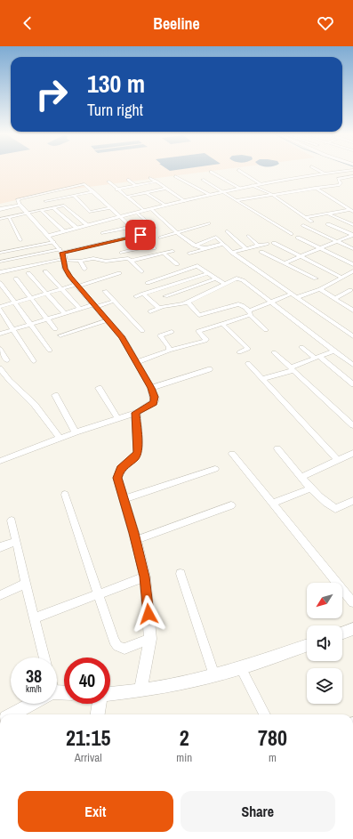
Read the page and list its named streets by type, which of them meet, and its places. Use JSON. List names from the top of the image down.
{
  "north": "bottom left",
  "page": {
    "header": "Beeline",
    "turn": ["130 m", "Turn right"],
    "speed": "38 km/h",
    "limit": "40",
    "eta": [
      "21:15",
      "Arrival",
      "2",
      "min",
      "780",
      "m"
    ],
    "buttons": ["Exit", "Share"]
  }
}
